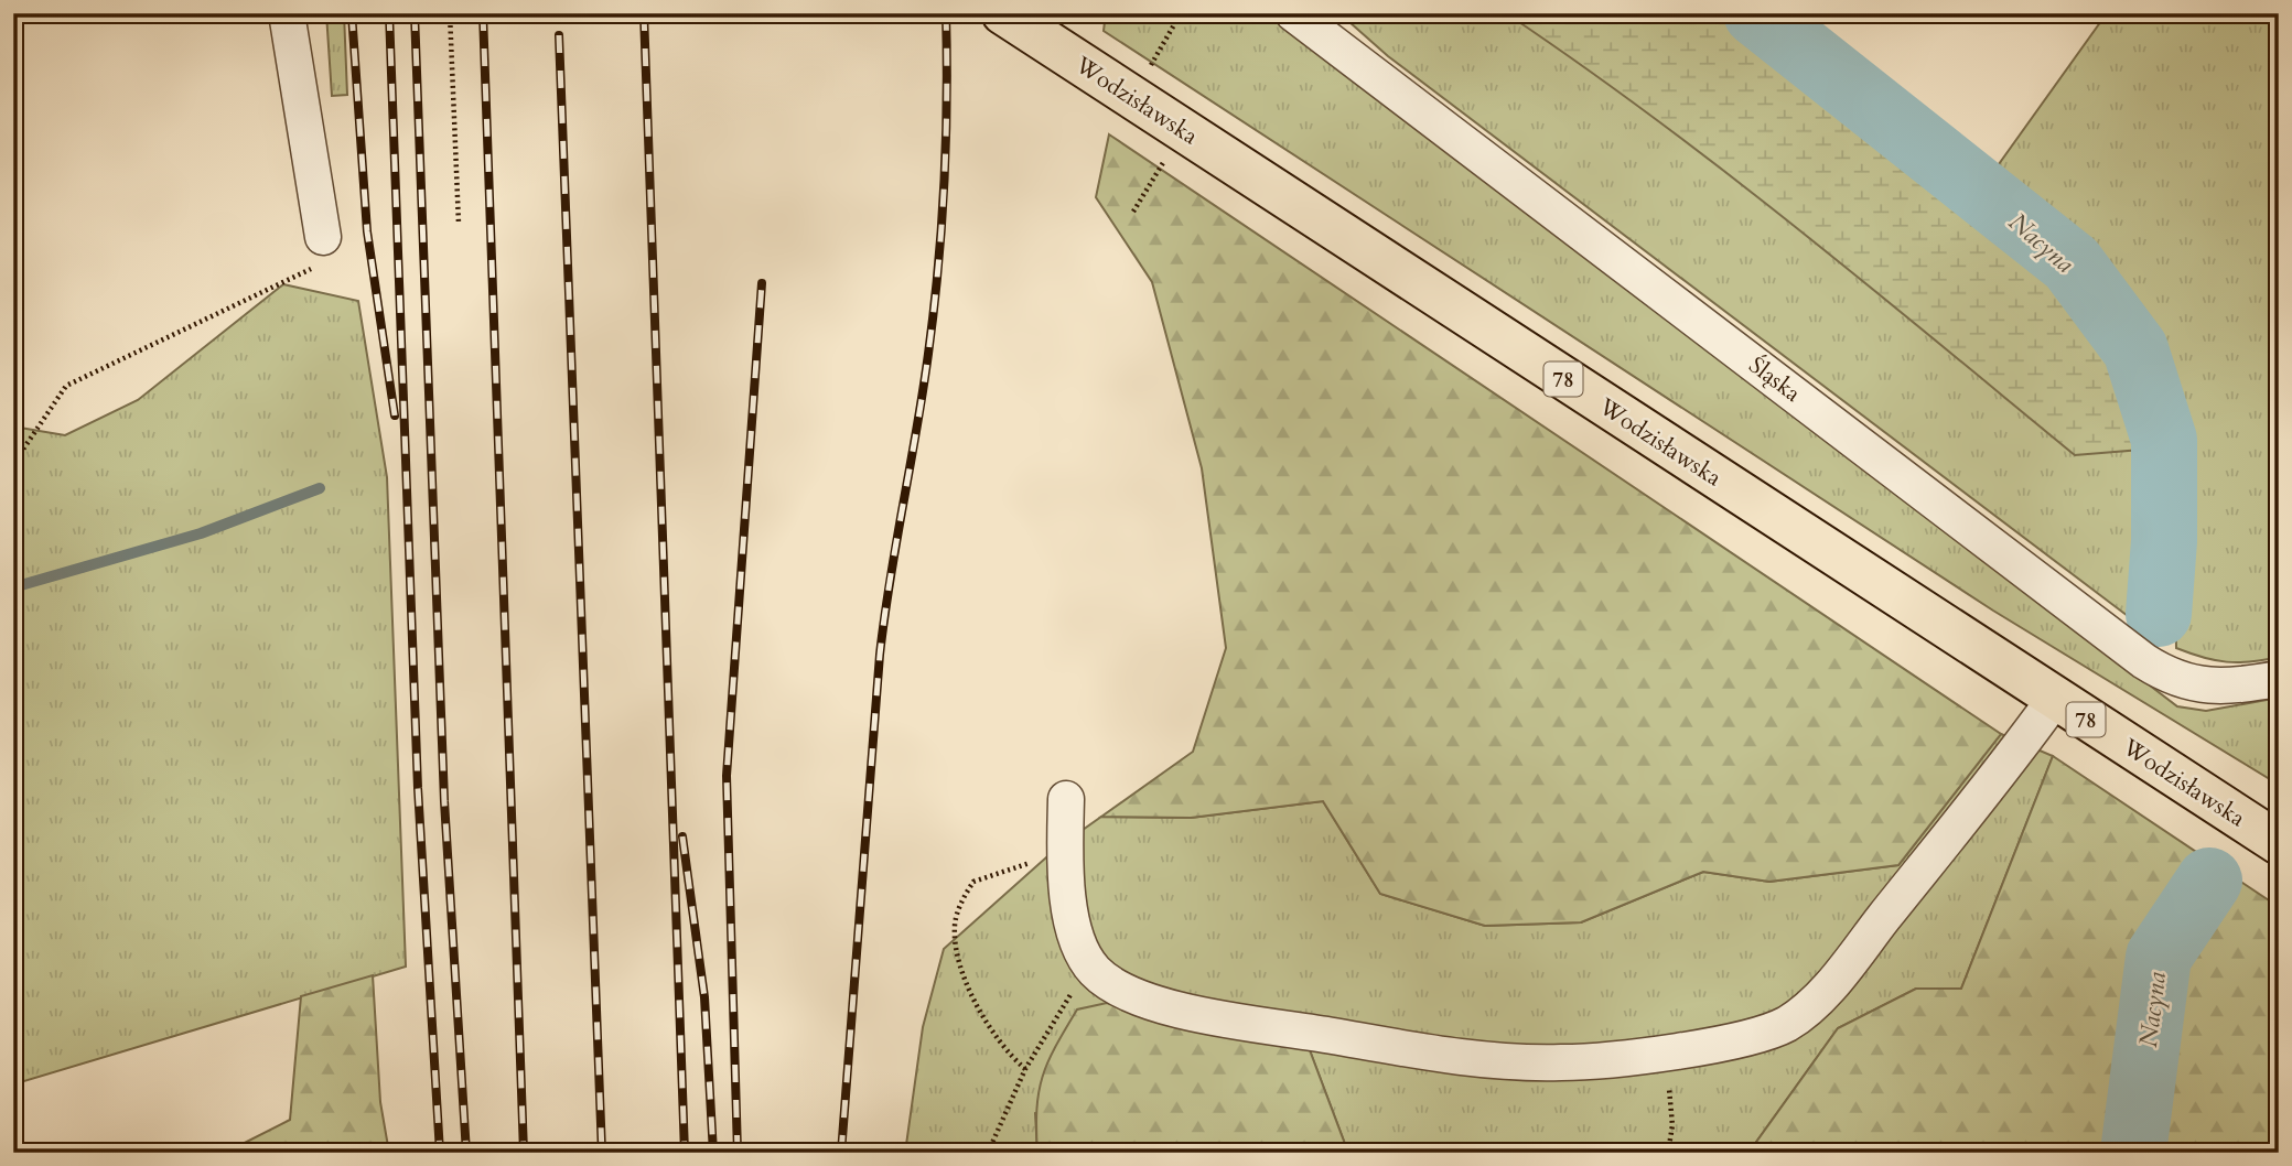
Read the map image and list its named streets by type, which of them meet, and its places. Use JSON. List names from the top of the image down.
{
  "streets": {
    "main road": ["Wodzisławska", "78"],
    "street": ["Śląska"]
  },
  "water": ["Nacyna"]
}
